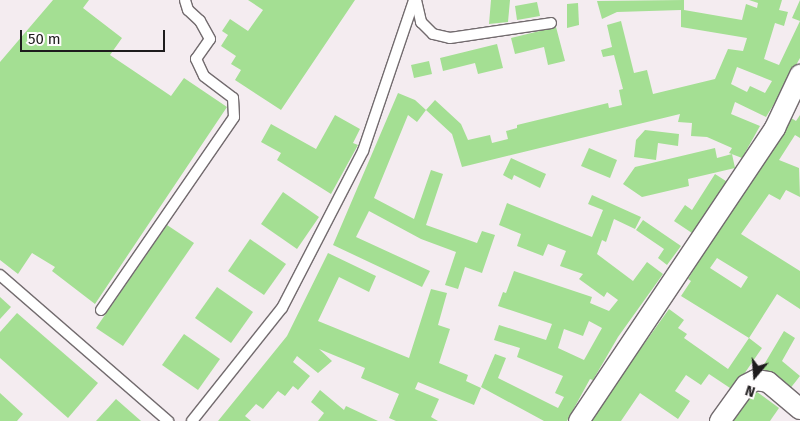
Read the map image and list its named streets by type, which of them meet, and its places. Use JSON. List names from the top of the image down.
{
  "scale_bar": "50 m",
  "north": "bottom"
}
